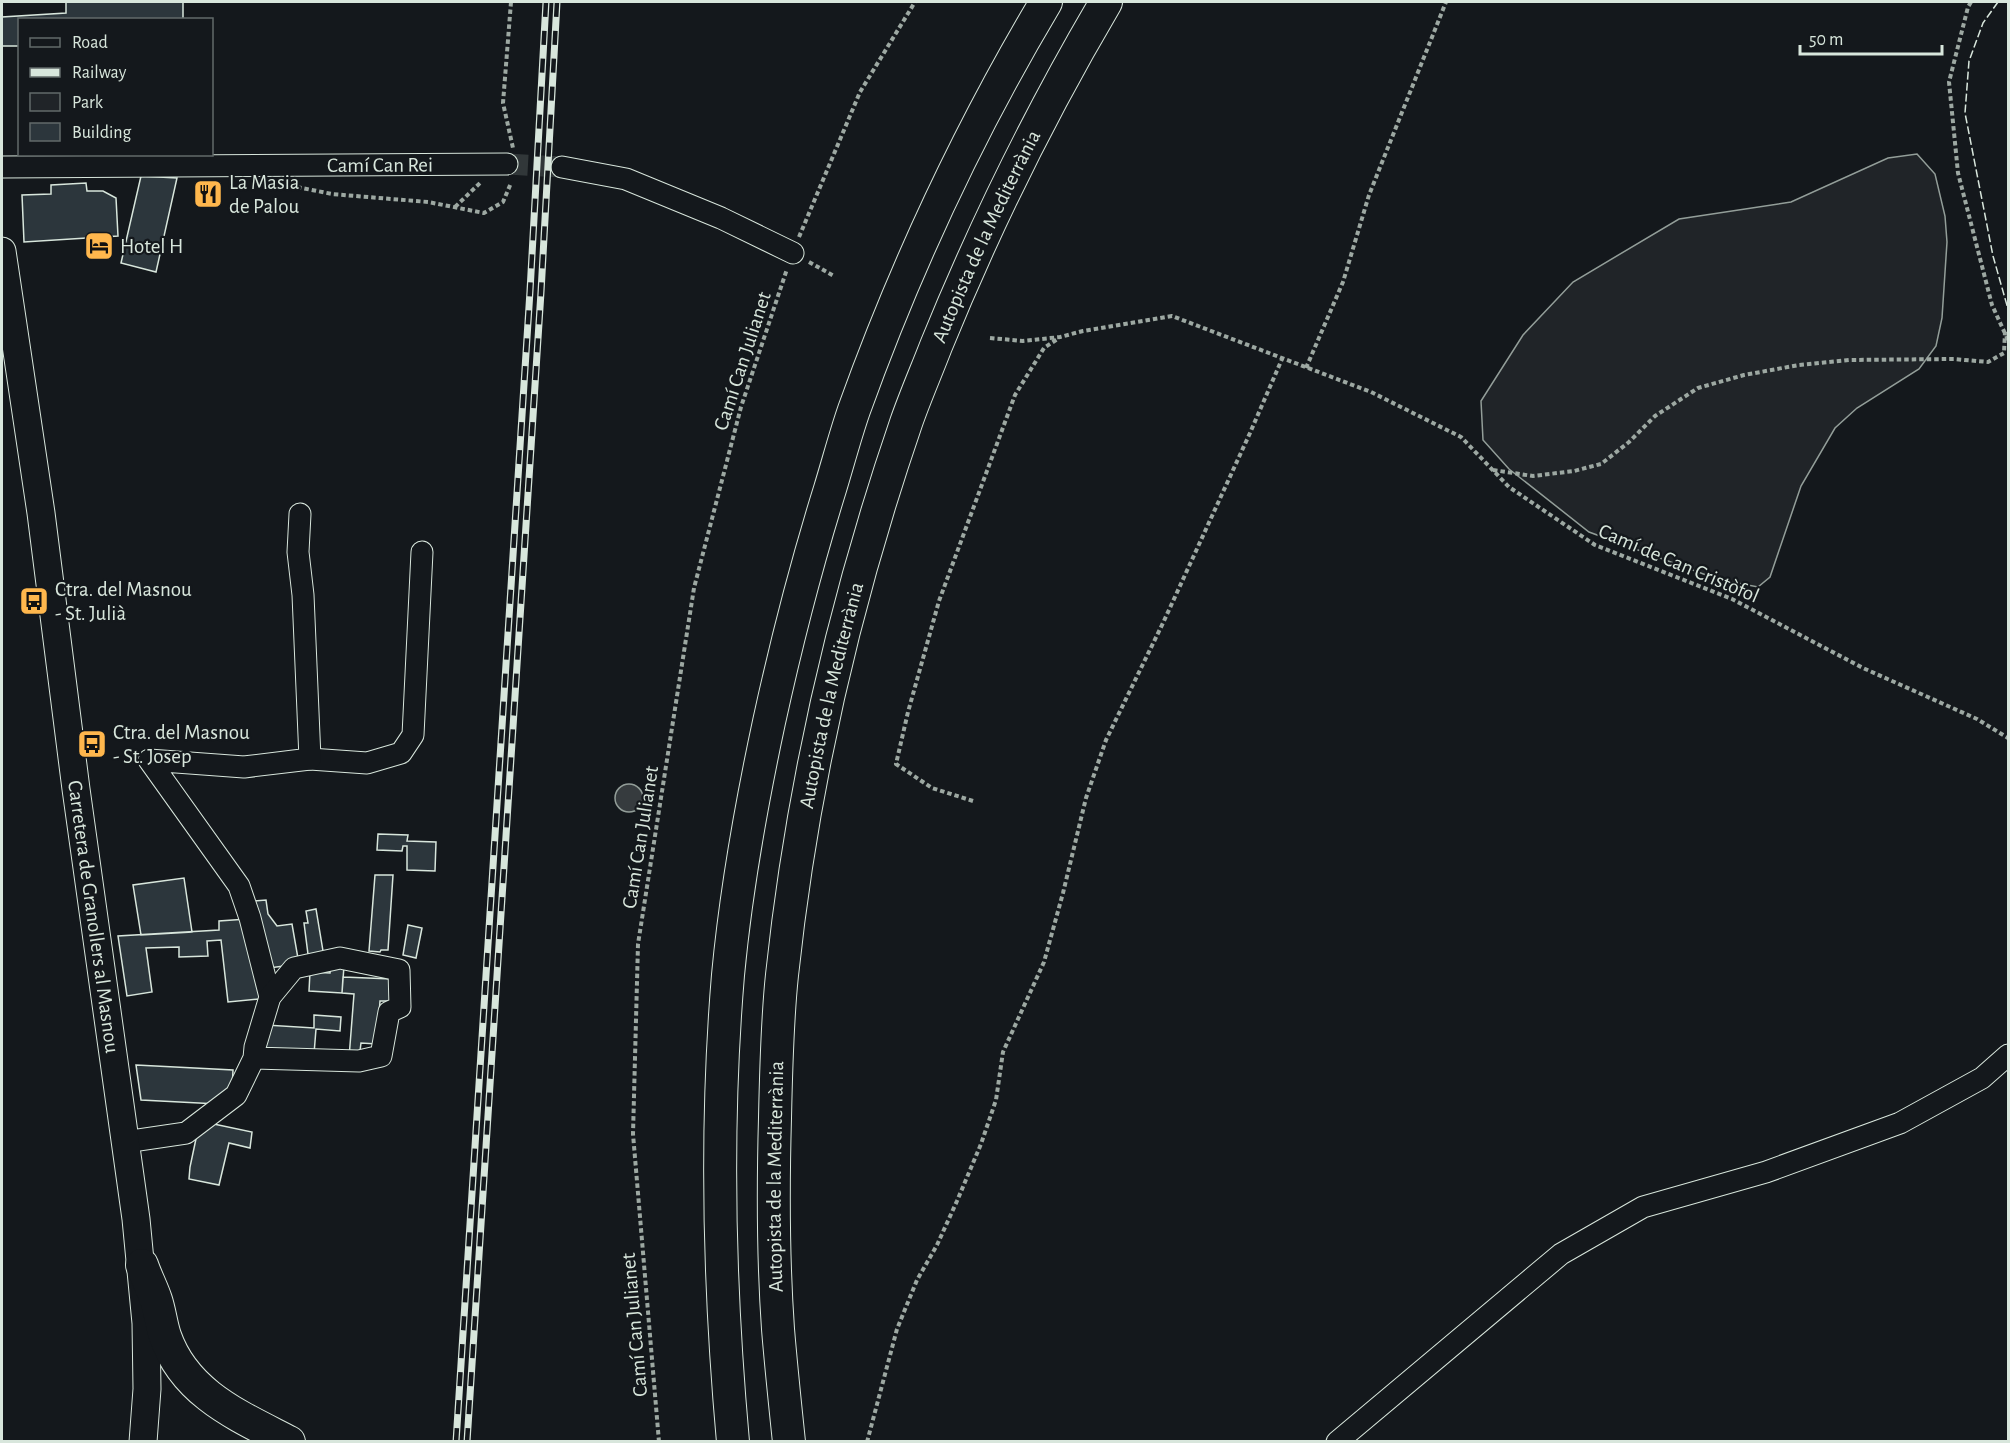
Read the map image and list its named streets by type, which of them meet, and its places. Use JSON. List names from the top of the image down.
{
  "streets": {
    "highway": ["Autopista de la Mediterrània"],
    "main road": ["Carretera de Granollers al Masnou"],
    "street": ["Camí Can Rei"],
    "path": ["Camí Can Julianet", "Camí de Can Cristòfol"]
  },
  "places": {
    "restaurant": ["La Masia de Palou"],
    "hotel": ["Hotel H"],
    "bus stop": ["Ctra. del Masnou - St. Julià", "Ctra. del Masnou - St. Josep"]
  },
  "legend": [
    "Road",
    "Railway",
    "Park",
    "Building"
  ],
  "scale_bar": "50 m"
}
